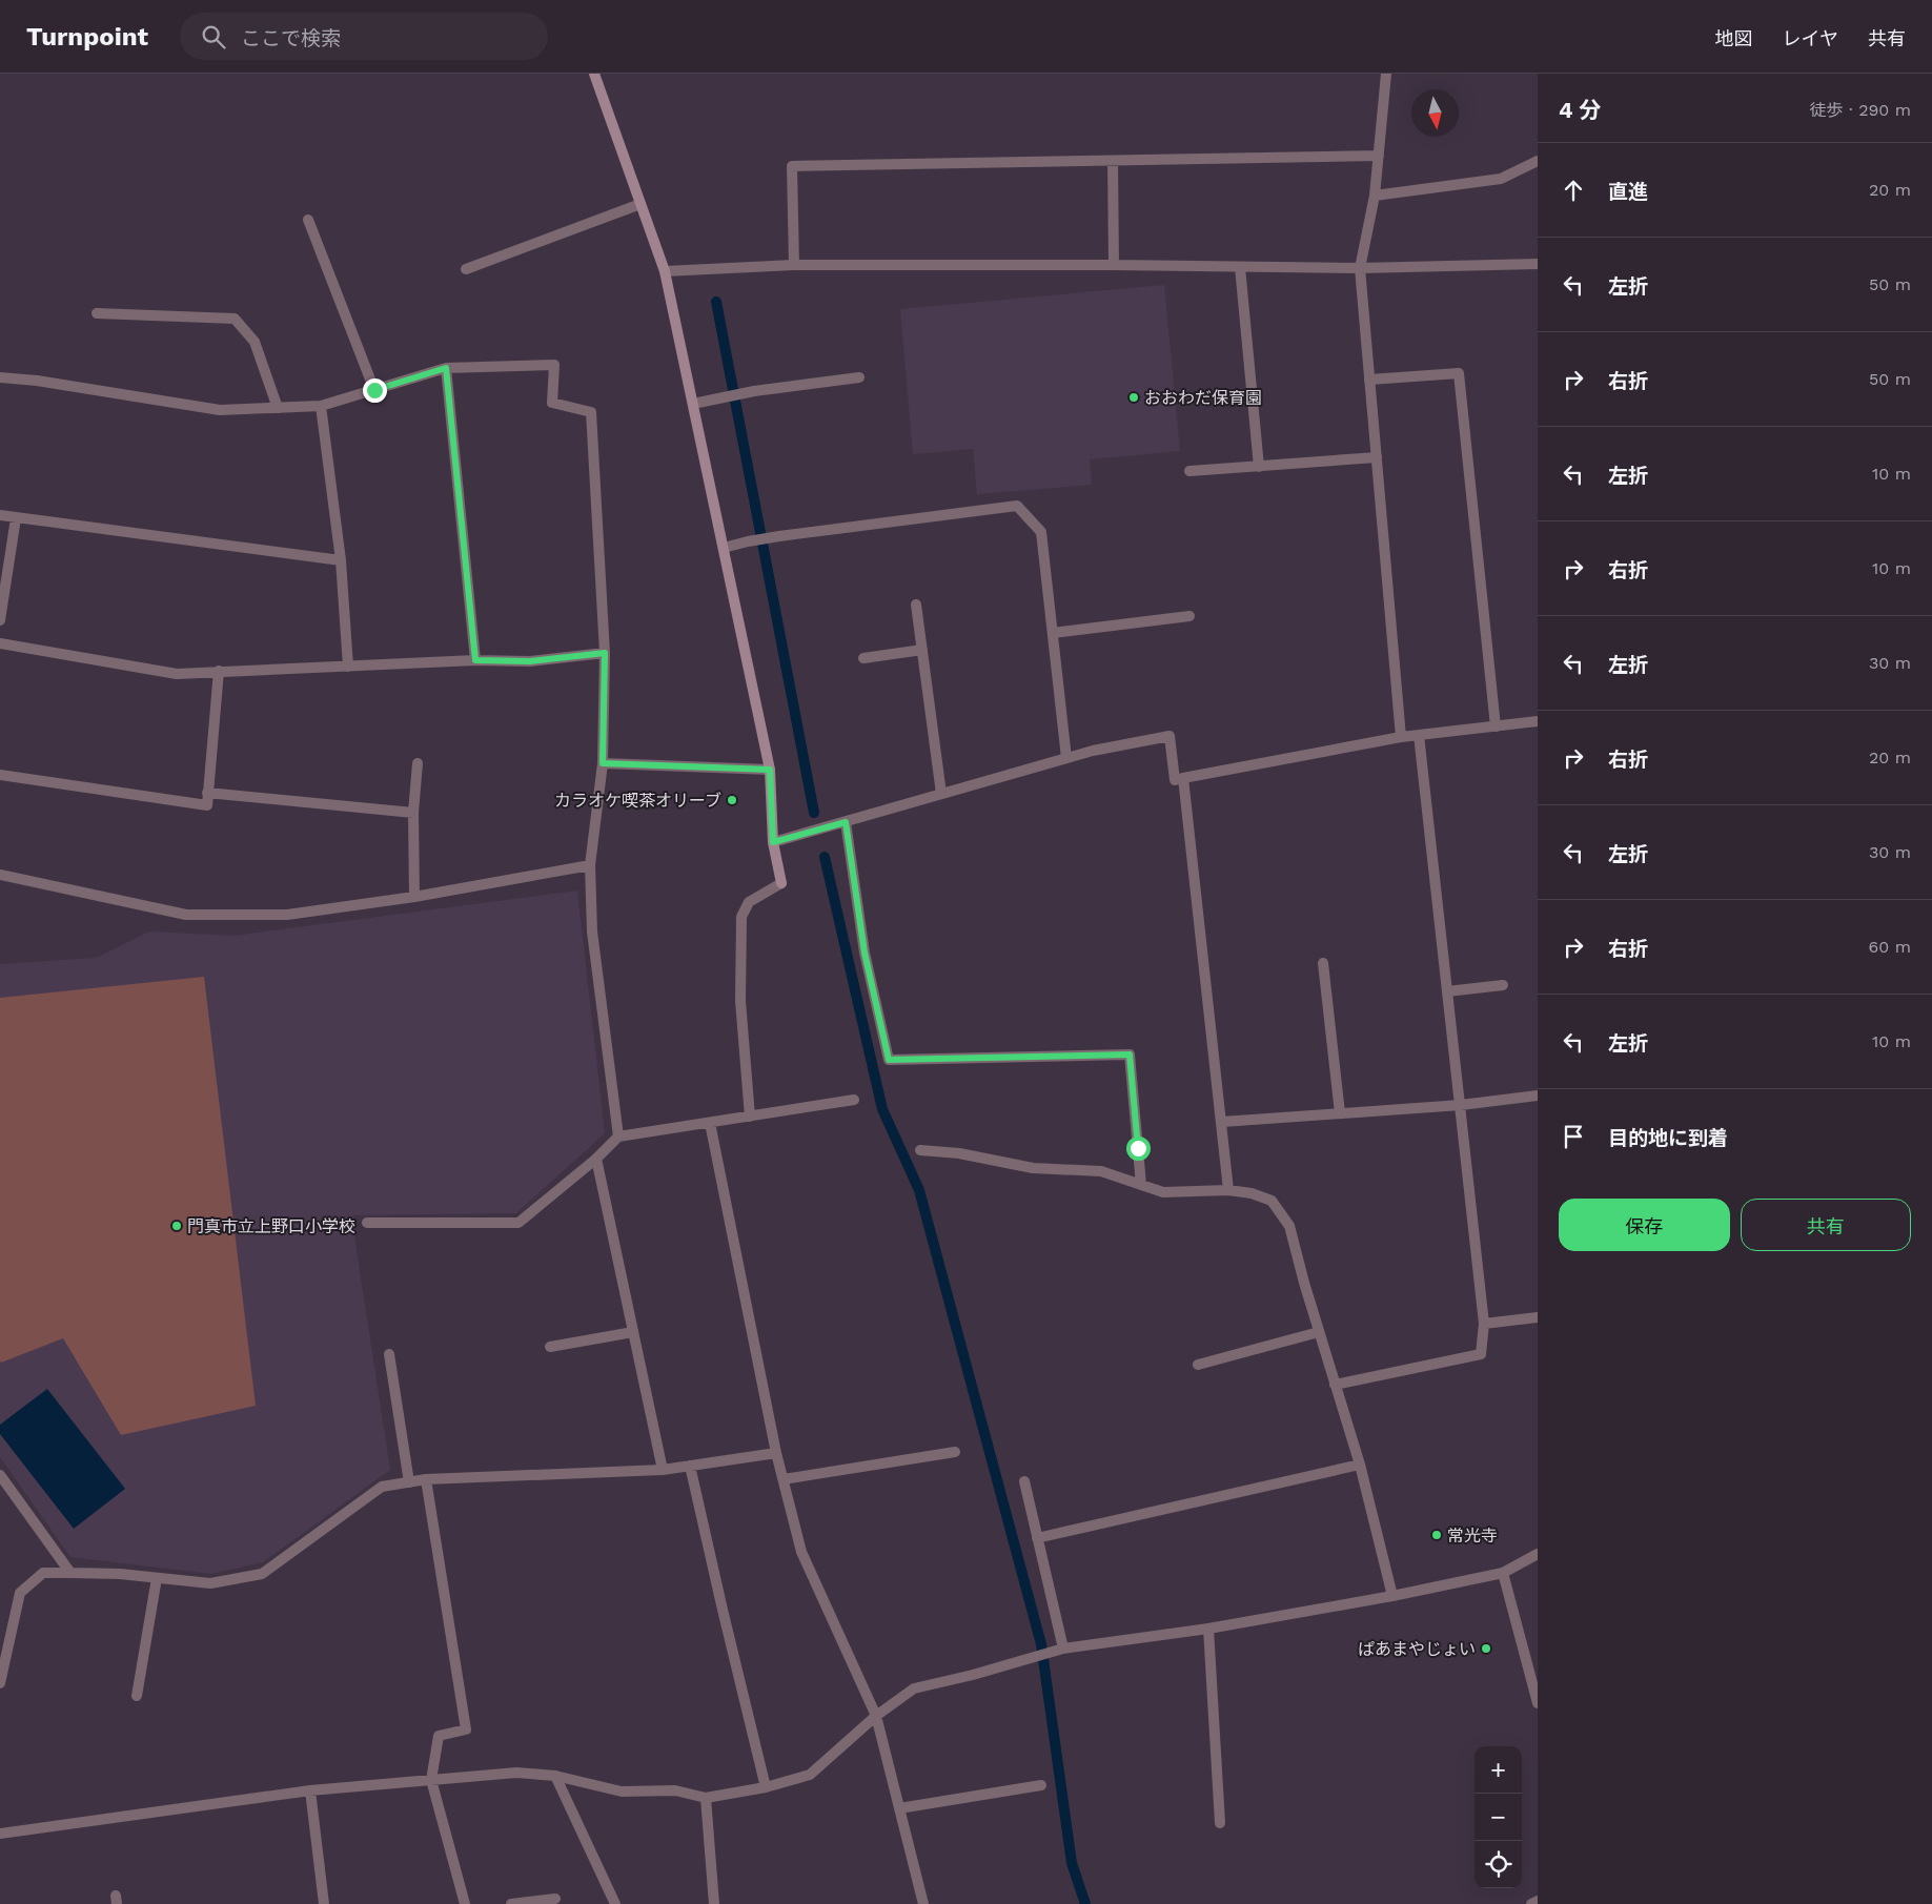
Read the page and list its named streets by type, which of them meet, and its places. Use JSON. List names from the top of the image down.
{
  "places": [
    "おおわだ保育園",
    "カラオケ喫茶オリーブ",
    "門真市立上野口小学校",
    "常光寺",
    "ぱあまやじょい"
  ],
  "north": "bottom",
  "page": {
    "header": "Turnpoint",
    "search": "ここで検索",
    "nav": ["地図", "レイヤ", "共有"],
    "heading": ["4 分", "徒歩 · 290 m"],
    "list": [
      ["直進", "20 m"],
      ["左折", "50 m"],
      ["右折", "50 m"],
      ["左折", "10 m"],
      ["右折", "10 m"],
      ["左折", "30 m"],
      ["右折", "20 m"],
      ["左折", "30 m"],
      ["右折", "60 m"],
      ["左折", "10 m"],
      "目的地に到着"
    ],
    "buttons": ["保存", "共有"],
    "map_buttons": ["+", "−"]
  }
}
